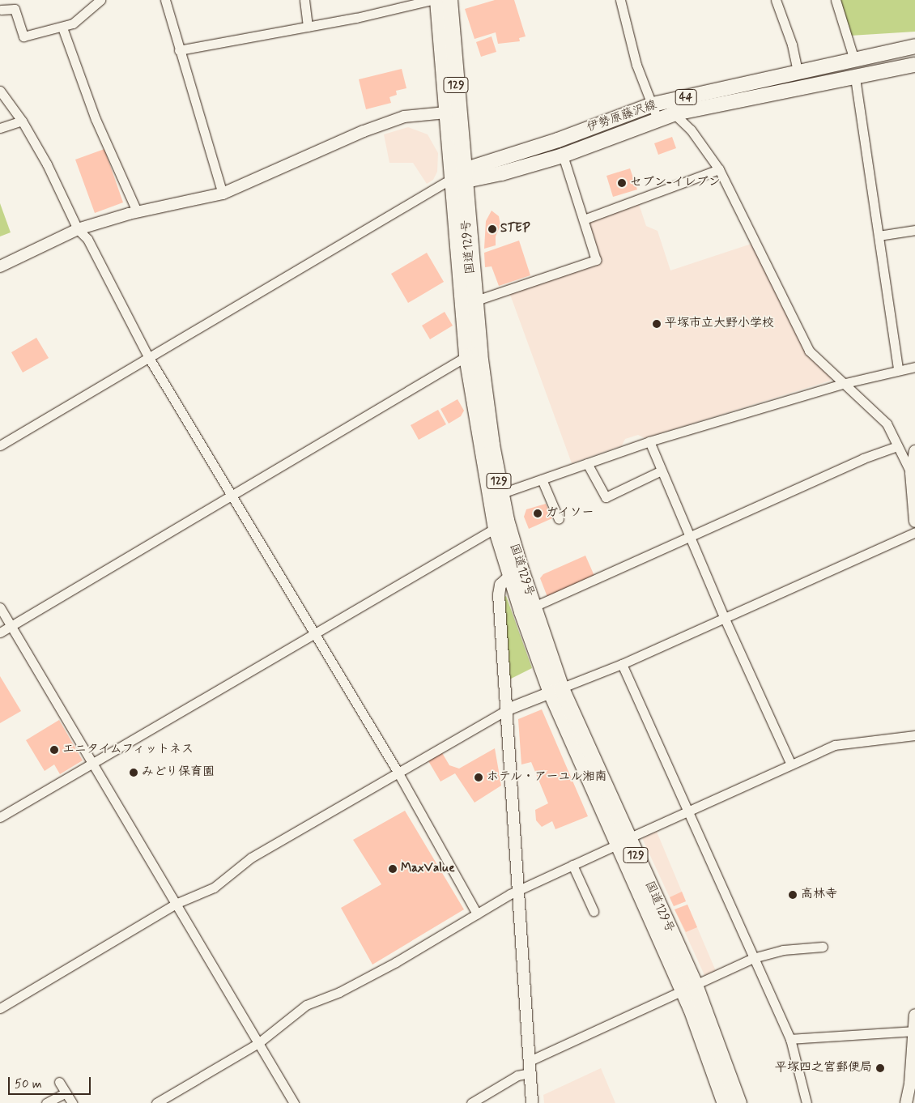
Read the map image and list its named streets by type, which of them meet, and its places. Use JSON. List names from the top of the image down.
{
  "streets": {
    "highway": ["129", "国道129号"],
    "main road": ["44", "伊勢原藤沢線"]
  },
  "crossings": [
    ["伊勢原藤沢線", "国道129号"]
  ],
  "places": [
    "セブン-イレブン",
    "STEP",
    "平塚市立大野小学校",
    "ガイソー",
    "エニタイムフィットネス",
    "みどり保育園",
    "ホテル・アーユル湘南",
    "MaxValue",
    "高林寺",
    "平塚四之宮郵便局"
  ],
  "scale_bar": "50 m"
}
